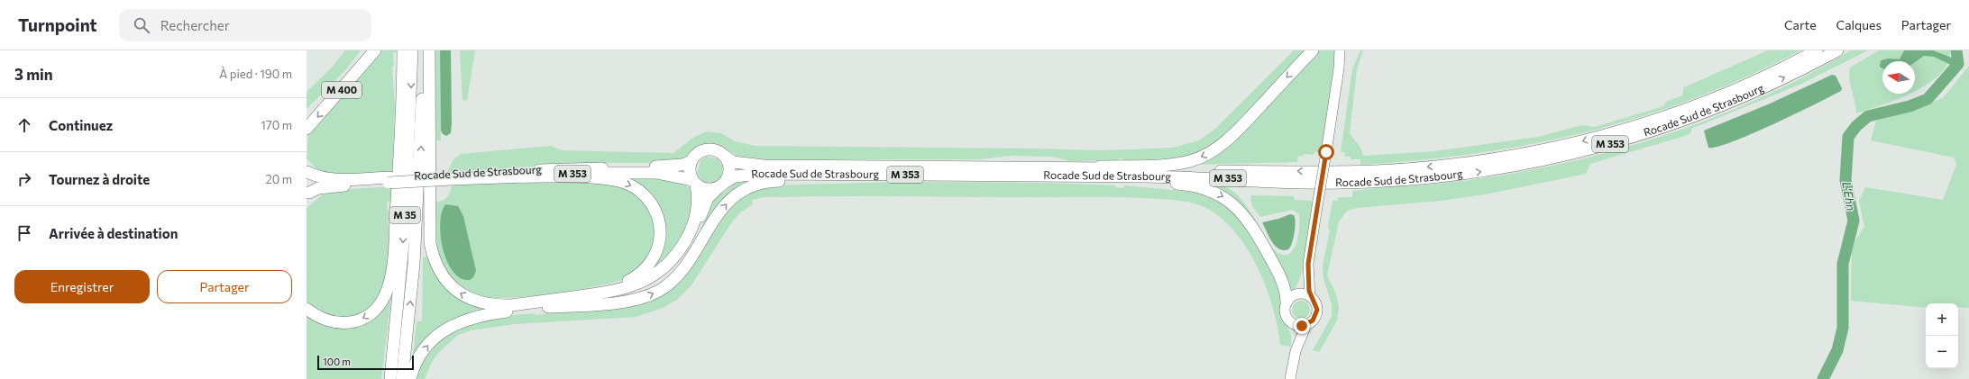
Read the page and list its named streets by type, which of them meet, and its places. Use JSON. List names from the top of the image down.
{
  "streets": {
    "highway": [
      "M 400",
      "Rocade Sud de Strasbourg",
      "M 353",
      "M 35"
    ]
  },
  "water": ["L'Ehn"],
  "scale_bar": "100 m",
  "north": "left",
  "page": {
    "header": "Turnpoint",
    "search": "Rechercher",
    "nav": ["Carte", "Calques", "Partager"],
    "heading": ["3 min", "À pied · 190 m"],
    "list": [
      ["Continuez", "170 m"],
      ["Tournez à droite", "20 m"],
      "Arrivée à destination"
    ],
    "buttons": ["Enregistrer", "Partager"],
    "map_buttons": ["+", "−"],
    "scale": "100 m"
  }
}
